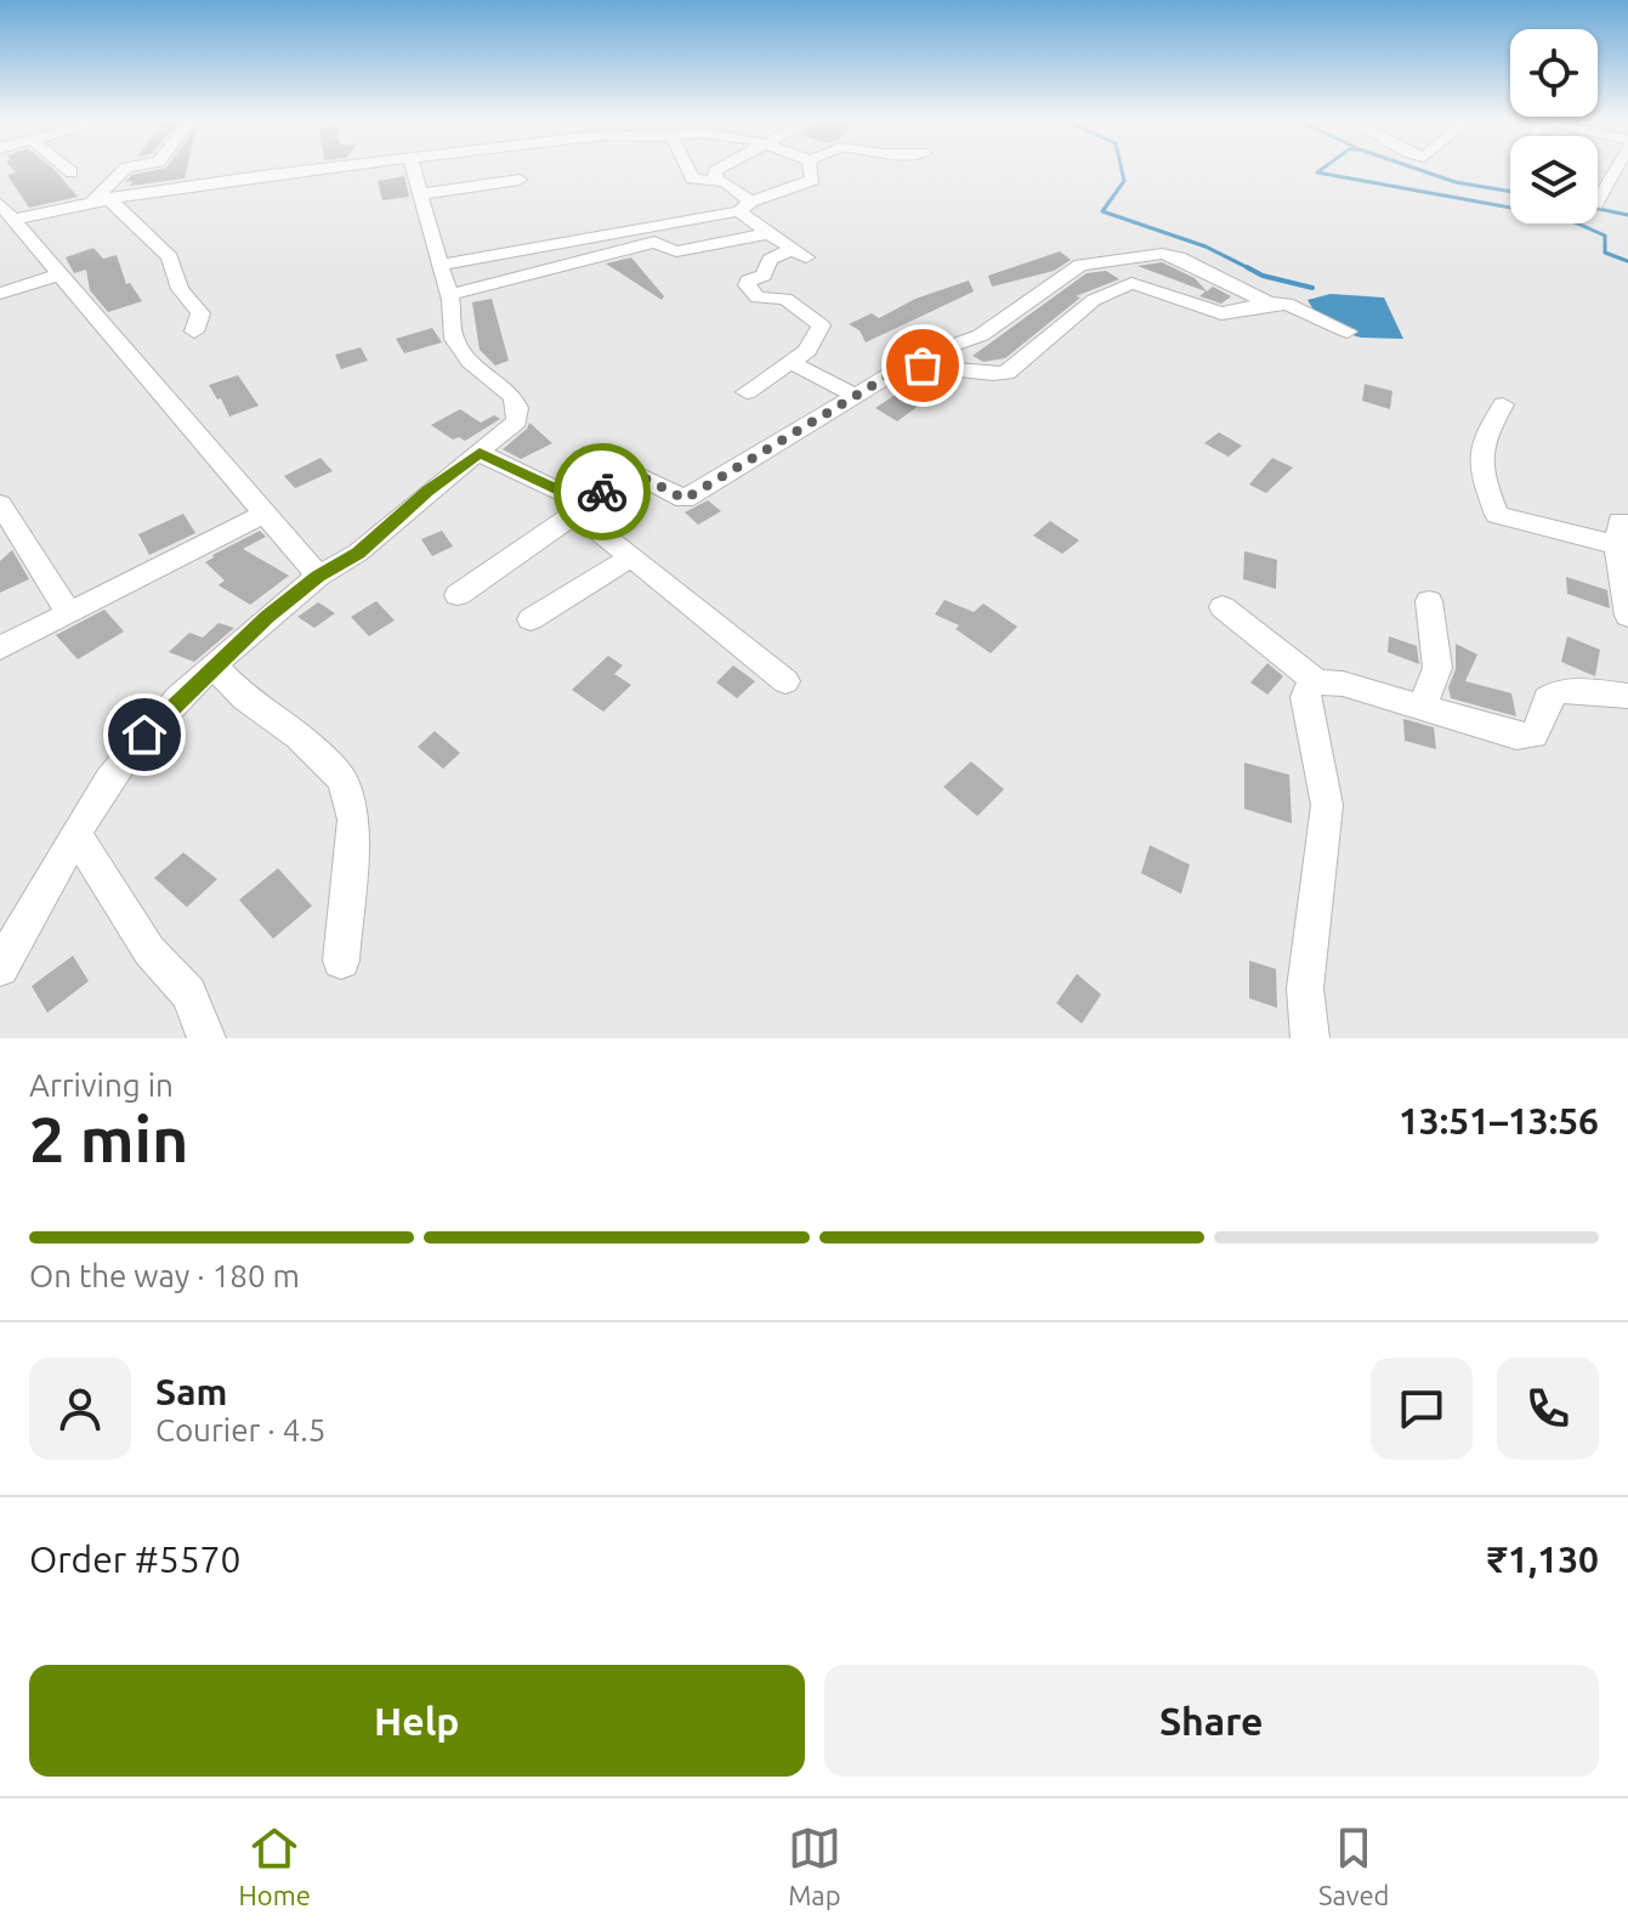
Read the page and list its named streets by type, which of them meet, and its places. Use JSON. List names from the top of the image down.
{
  "page": {
    "heading": ["2 min", "Arriving in", "13:51–13:56"],
    "panel": [
      "Sam",
      "Courier · 4.5",
      "Order #5570",
      "₹1,130"
    ],
    "bar": "On the way · 180 m",
    "buttons": ["Help", "Share"],
    "tabs": ["Home", "Map", "Saved"]
  }
}
